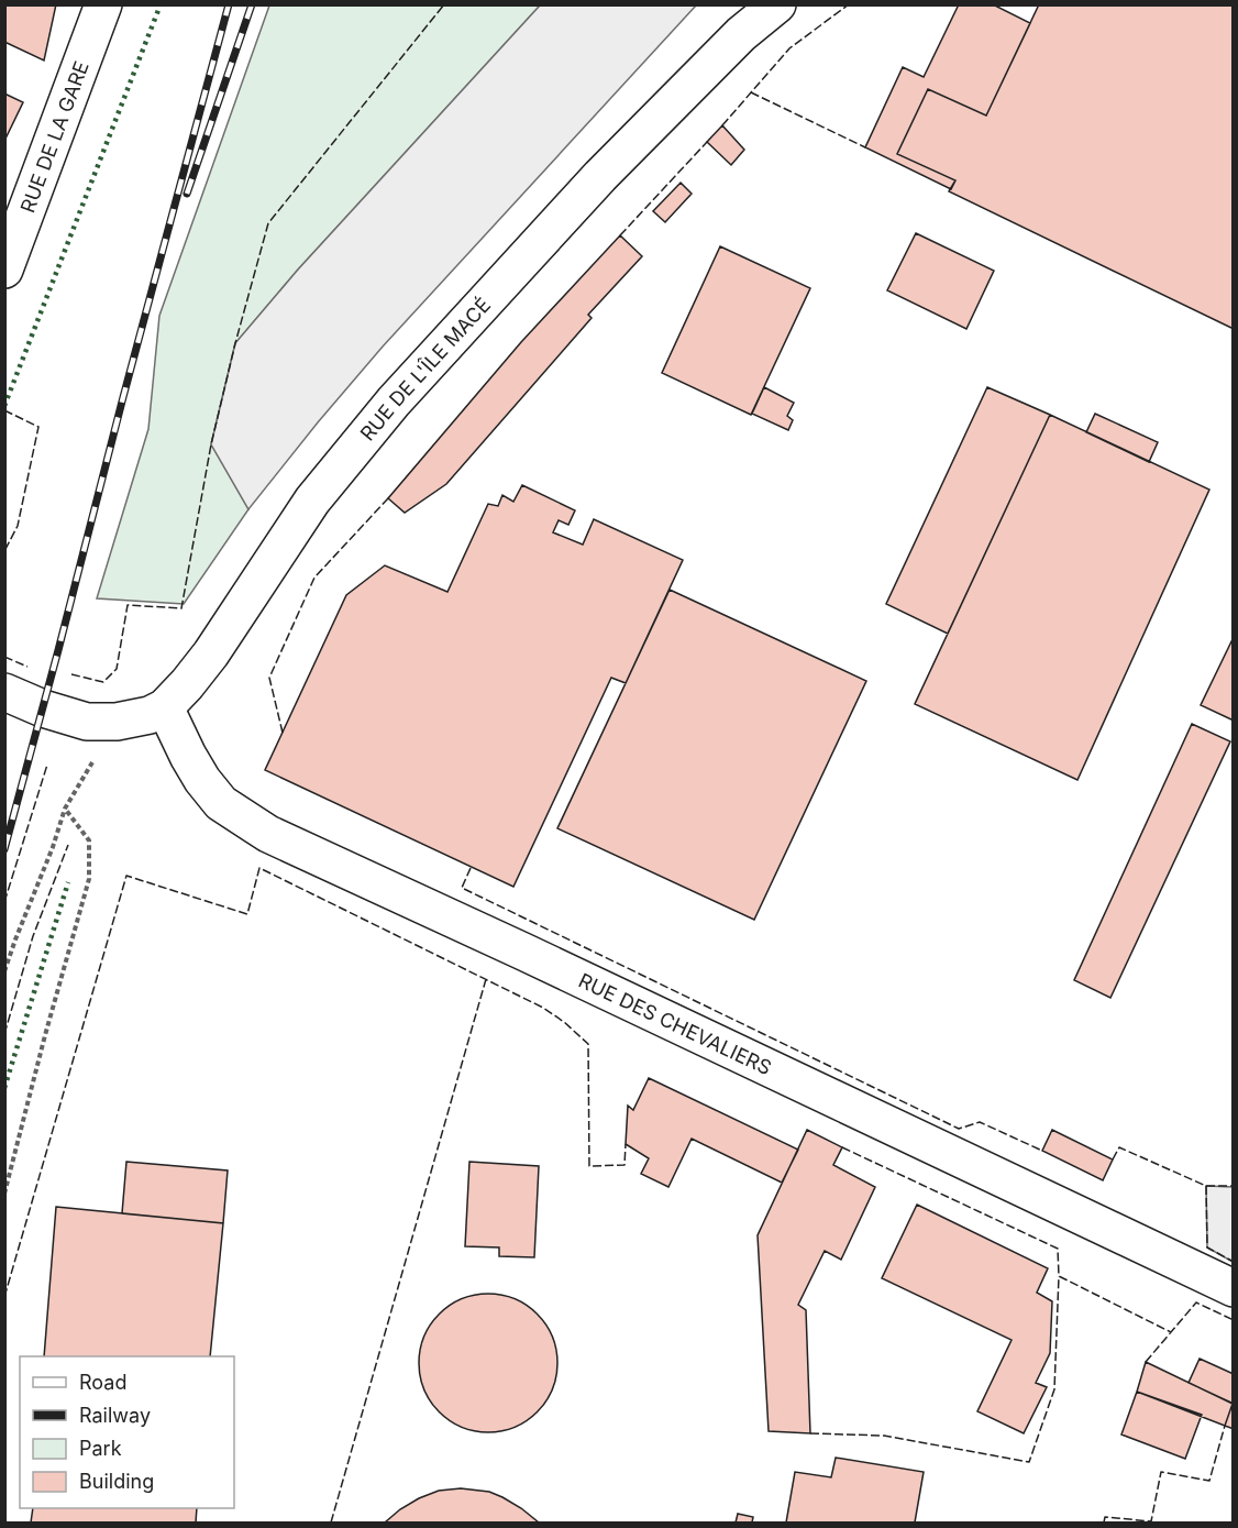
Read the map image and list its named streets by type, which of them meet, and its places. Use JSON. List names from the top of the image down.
{
  "streets": {
    "street": ["RUE DE LA GARE", "RUE DE L'ÎLE MACÉ", "RUE DES CHEVALIERS"]
  },
  "crossings": [
    ["RUE DE L'ÎLE MACÉ", "RUE DES CHEVALIERS"]
  ],
  "legend": [
    "Road",
    "Railway",
    "Park",
    "Building"
  ]
}
